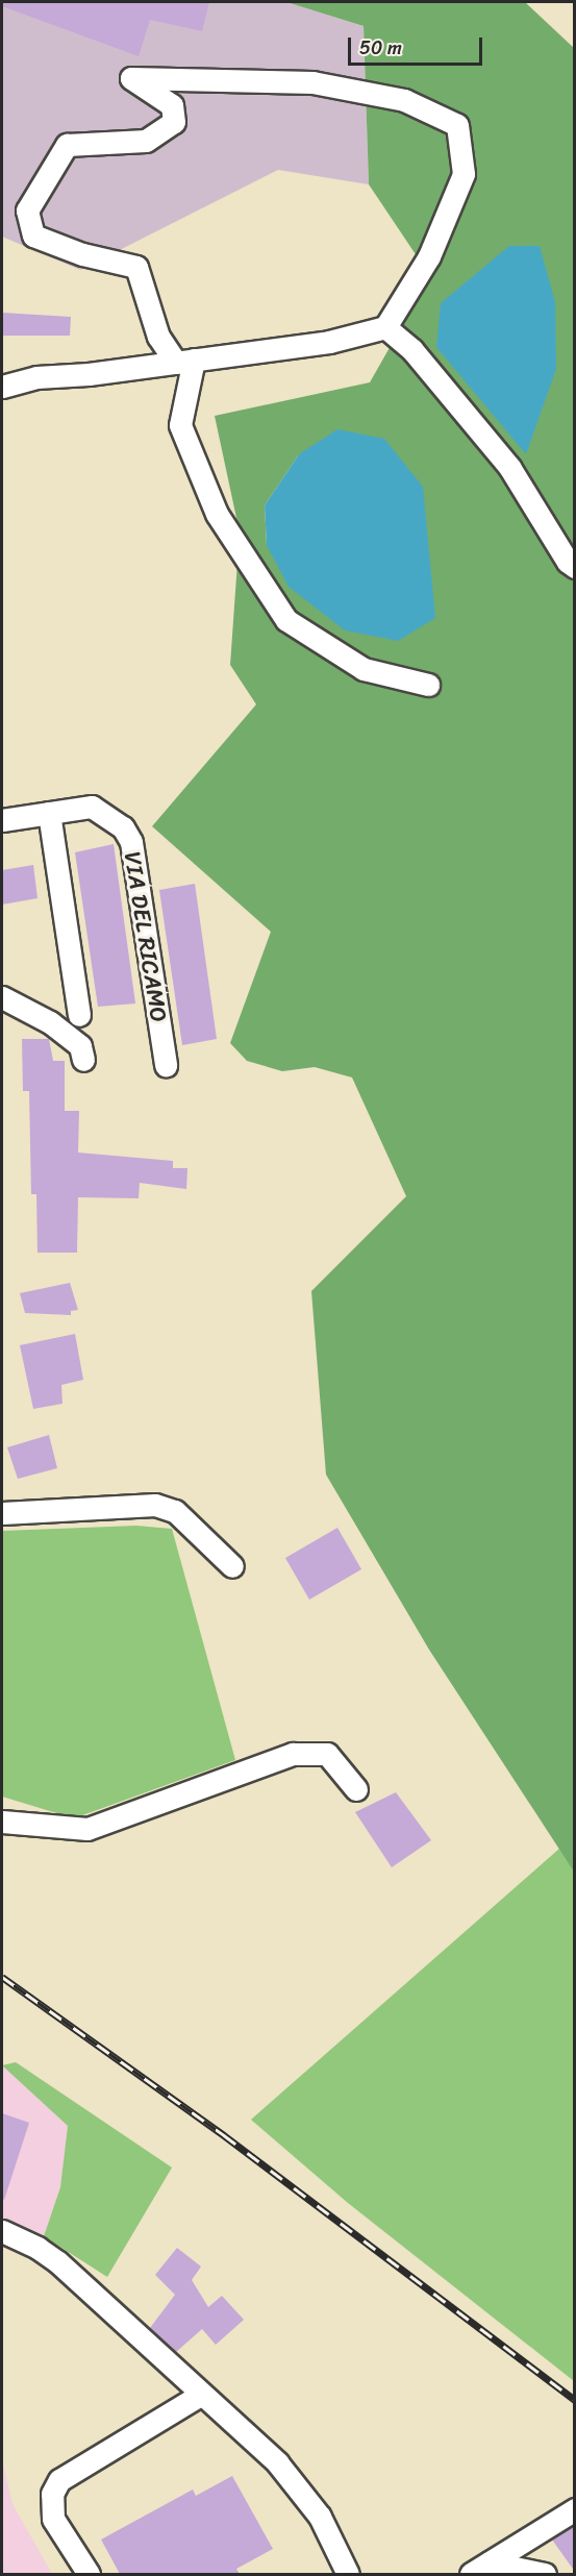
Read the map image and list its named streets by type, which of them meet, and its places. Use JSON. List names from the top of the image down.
{
  "streets": {
    "street": ["VIA DEL RICAMO"]
  },
  "scale_bar": "50 m"
}
